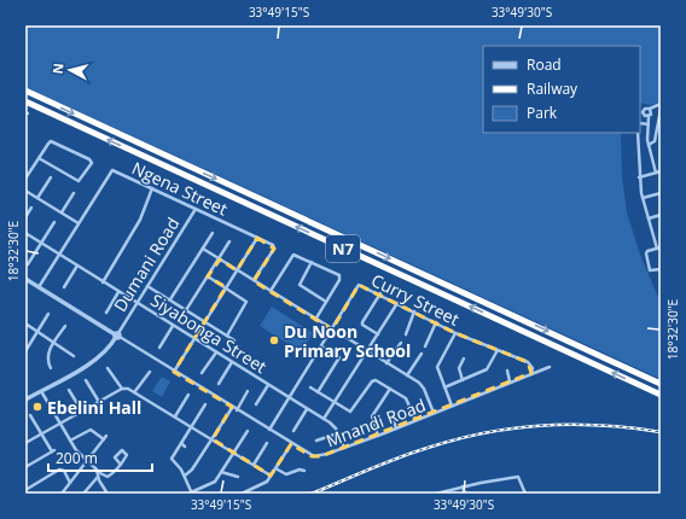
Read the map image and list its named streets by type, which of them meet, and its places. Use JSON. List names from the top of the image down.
{
  "streets": {
    "highway": ["N7"],
    "street": [
      "Ngena Street",
      "Dumani Road",
      "Curry Street",
      "Siyabonga Street",
      "Mnandi Road"
    ]
  },
  "crossings": [
    ["Ngena Street", "Dumani Road"],
    ["Ngena Street", "Siyabonga Street"],
    ["Dumani Road", "Siyabonga Street"],
    ["Dumani Road", "Mnandi Road"],
    ["Curry Street", "Siyabonga Street"],
    ["Curry Street", "Mnandi Road"],
    ["Siyabonga Street", "Mnandi Road"]
  ],
  "places": ["Du Noon Primary School", "Ebelini Hall"],
  "legend": ["Road", "Railway", "Park"],
  "scale_bar": "200 m",
  "north": "left",
  "coordinates": ["33°49'15\"S", "33°49'30\"S", "18°32'30\"E"]
}
